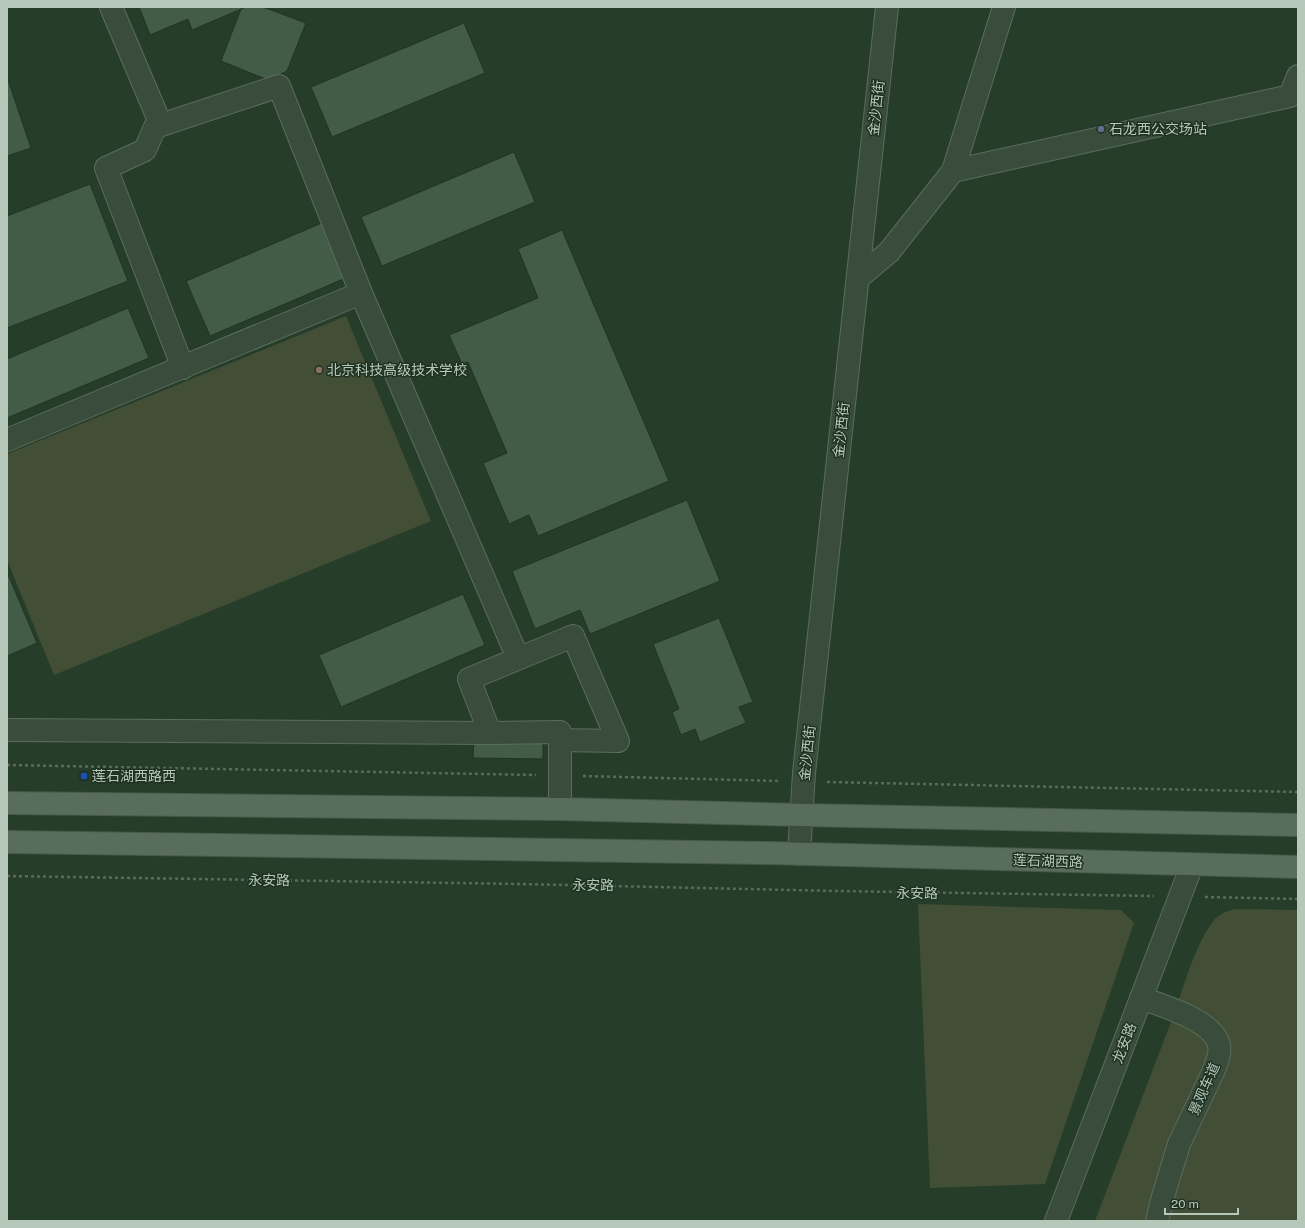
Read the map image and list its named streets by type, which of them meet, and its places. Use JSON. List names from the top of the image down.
{
  "streets": {
    "main road": ["莲石湖西路"],
    "street": ["金沙西街", "龙安路", "景观车道"],
    "path": ["永安路"]
  },
  "crossings": [
    ["金沙西街", "莲石湖西路"],
    ["莲石湖西路", "龙安路"],
    ["永安路", "龙安路"],
    ["龙安路", "景观车道"]
  ],
  "places": {
    "other": ["石龙西公交场站", "北京科技高级技术学校"],
    "transit": ["莲石湖西路西"]
  },
  "scale_bar": "20 m"
}
